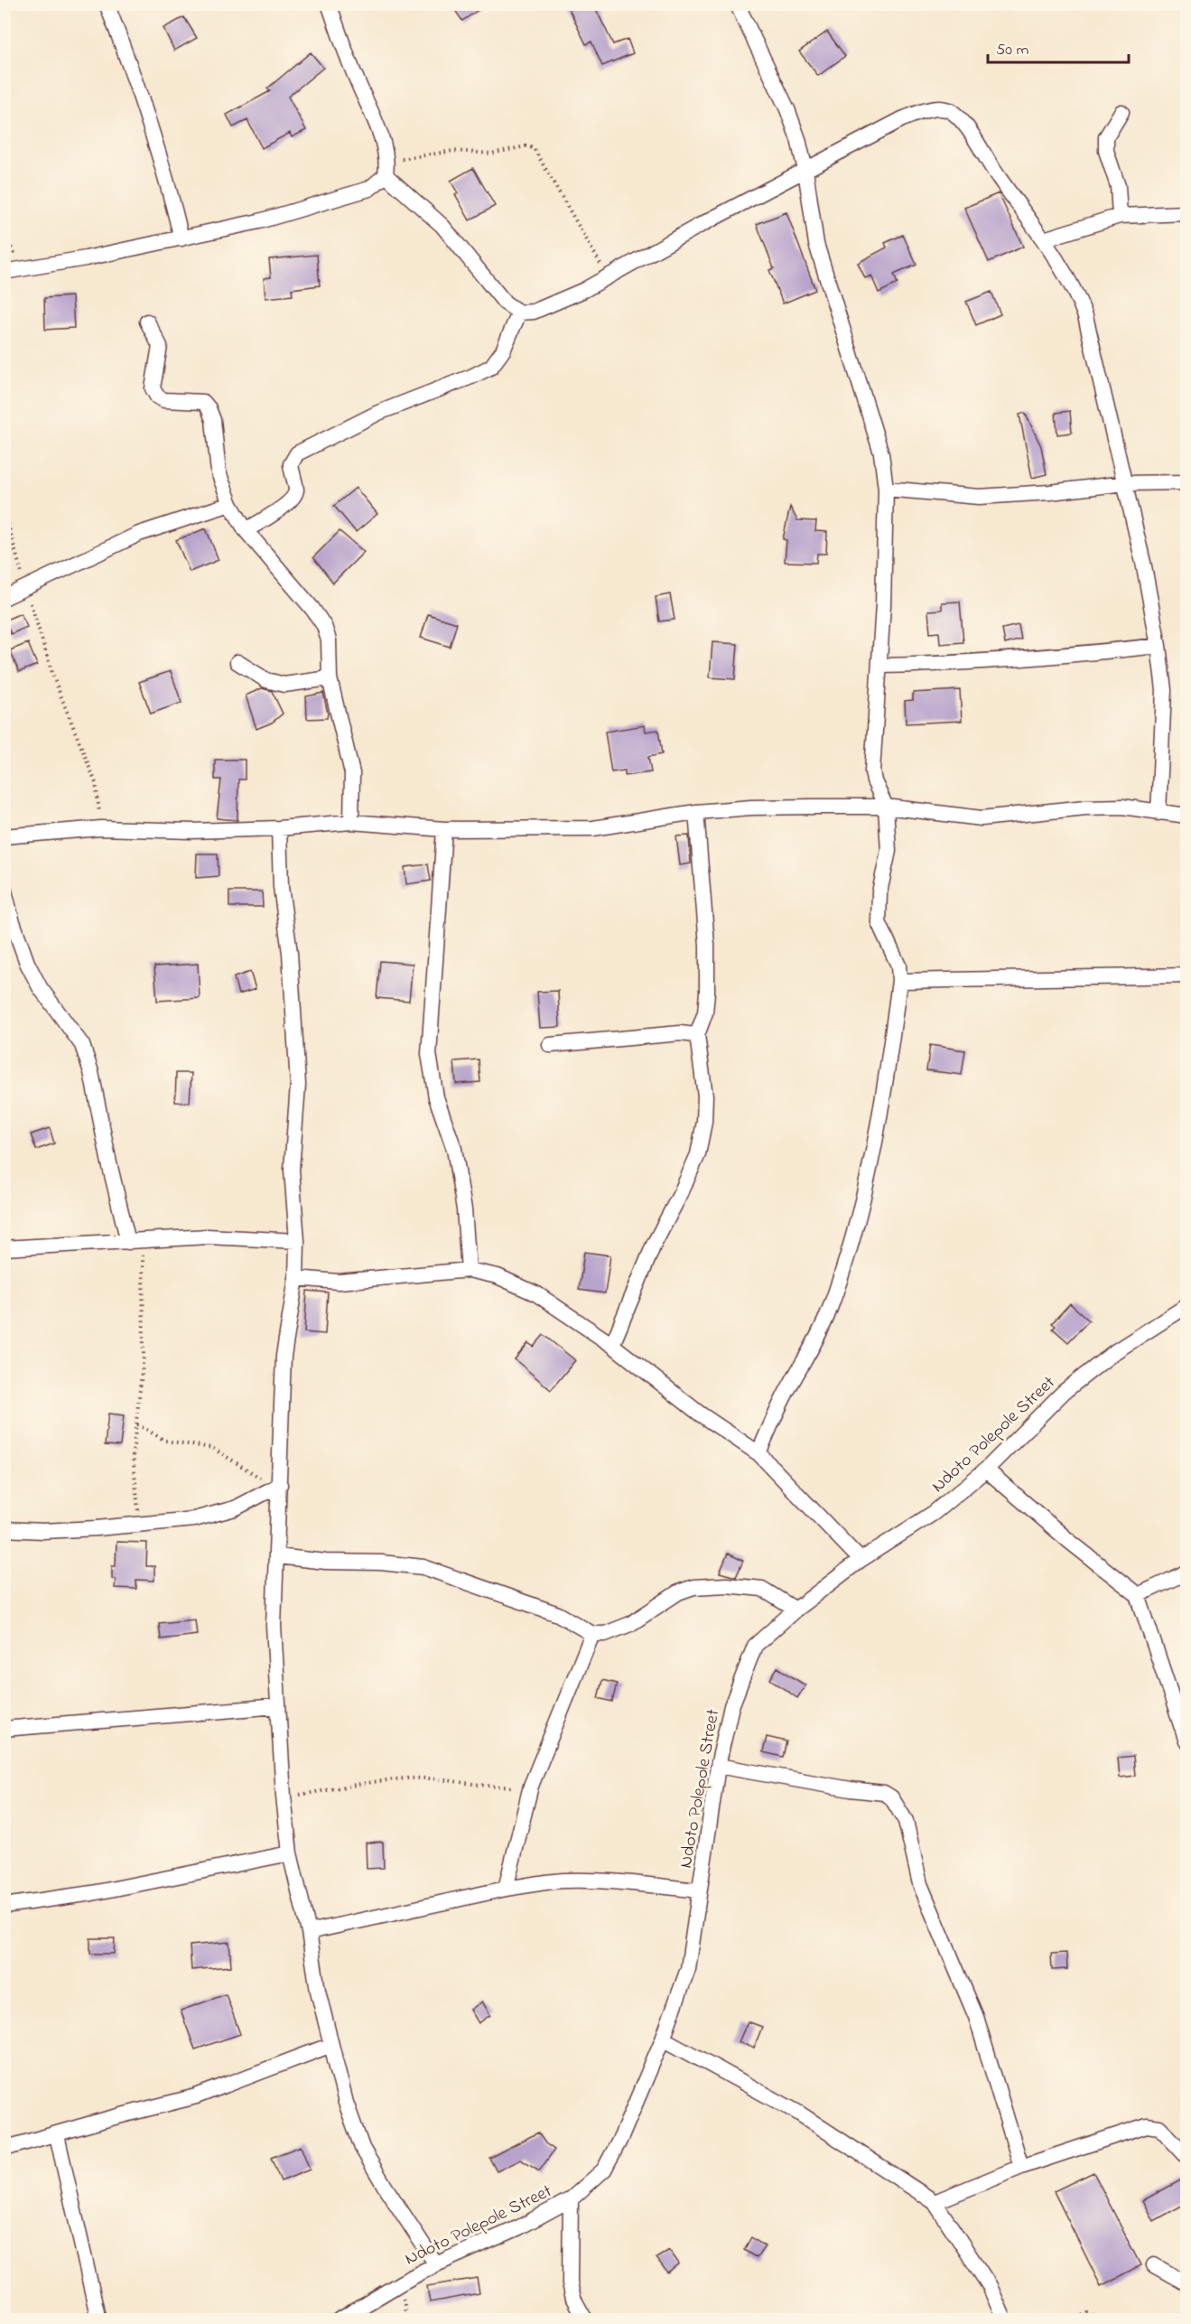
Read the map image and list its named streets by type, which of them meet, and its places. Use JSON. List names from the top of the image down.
{
  "streets": {
    "street": ["Ndoto Polepole Street"]
  },
  "scale_bar": "50 m"
}
